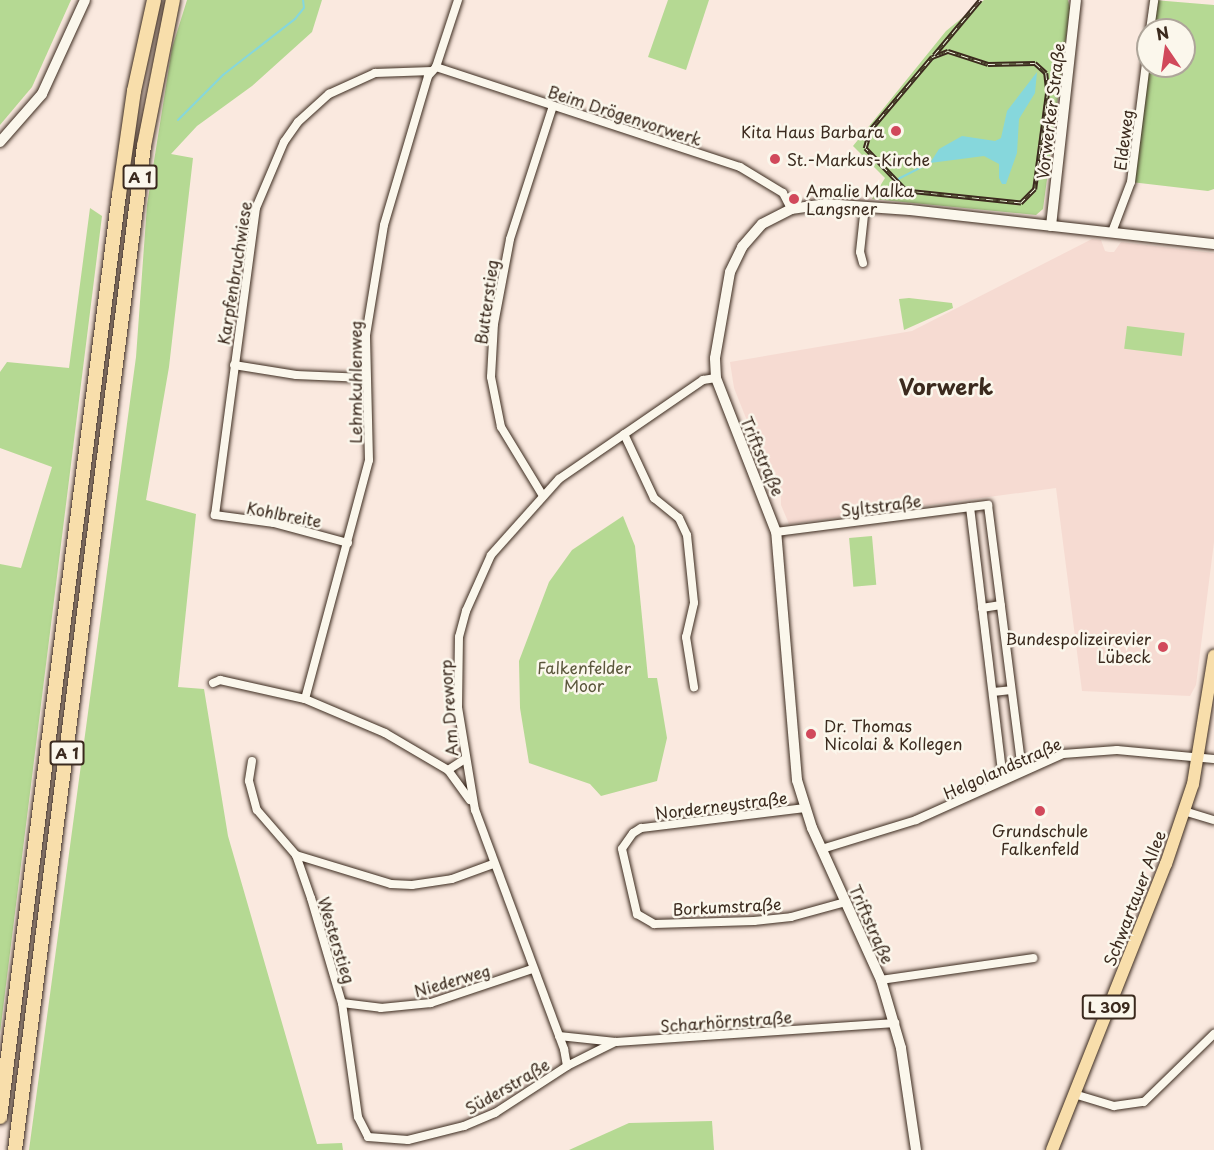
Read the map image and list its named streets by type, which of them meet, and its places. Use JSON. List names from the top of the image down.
{
  "streets": {
    "highway": ["A 1"],
    "main road": ["Schwartauer Allee", "L 309"],
    "street": [
      "Vorwerker Straße",
      "Beim Drögenvorwerk",
      "Eldeweg",
      "Karpfenbruchwiese",
      "Butterstieg",
      "Lehmkuhlenweg",
      "Triftstraße",
      "Syltstraße",
      "Kohlbreite",
      "Am Dreworp",
      "Helgolandstraße",
      "Norderneystraße",
      "Borkumstraße",
      "Westerstieg",
      "Niederweg",
      "Scharhörnstraße",
      "Süderstraße"
    ]
  },
  "crossings": [
    ["Vorwerker Straße", "Triftstraße"],
    ["Beim Drögenvorwerk", "Karpfenbruchwiese"],
    ["Beim Drögenvorwerk", "Butterstieg"],
    ["Beim Drögenvorwerk", "Lehmkuhlenweg"],
    ["Beim Drögenvorwerk", "Triftstraße"],
    ["Eldeweg", "Triftstraße"],
    ["Karpfenbruchwiese", "Lehmkuhlenweg"],
    ["Karpfenbruchwiese", "Kohlbreite"],
    ["Butterstieg", "Am Dreworp"],
    ["Lehmkuhlenweg", "Kohlbreite"],
    ["Triftstraße", "Syltstraße"],
    ["Triftstraße", "Am Dreworp"],
    ["Triftstraße", "Helgolandstraße"],
    ["Triftstraße", "Norderneystraße"],
    ["Triftstraße", "Borkumstraße"],
    ["Triftstraße", "Scharhörnstraße"],
    ["Am Dreworp", "Niederweg"],
    ["Am Dreworp", "Scharhörnstraße"],
    ["Am Dreworp", "Süderstraße"],
    ["Helgolandstraße", "Schwartauer Allee"],
    ["Helgolandstraße", "L 309"],
    ["Norderneystraße", "Borkumstraße"],
    ["Schwartauer Allee", "L 309"],
    ["Westerstieg", "Niederweg"],
    ["Westerstieg", "Süderstraße"],
    ["Scharhörnstraße", "Süderstraße"]
  ],
  "districts": ["Vorwerk"],
  "parks": ["Falkenfelder Moor"],
  "places": [
    "Kita Haus Barbara",
    "St.-Markus-Kirche",
    "Amalie Malka Langsner",
    "Bundespolizeirevier Lübeck",
    "Dr. Thomas Nicolai & Kollegen",
    "Grundschule Falkenfeld"
  ],
  "north": "top"
}
